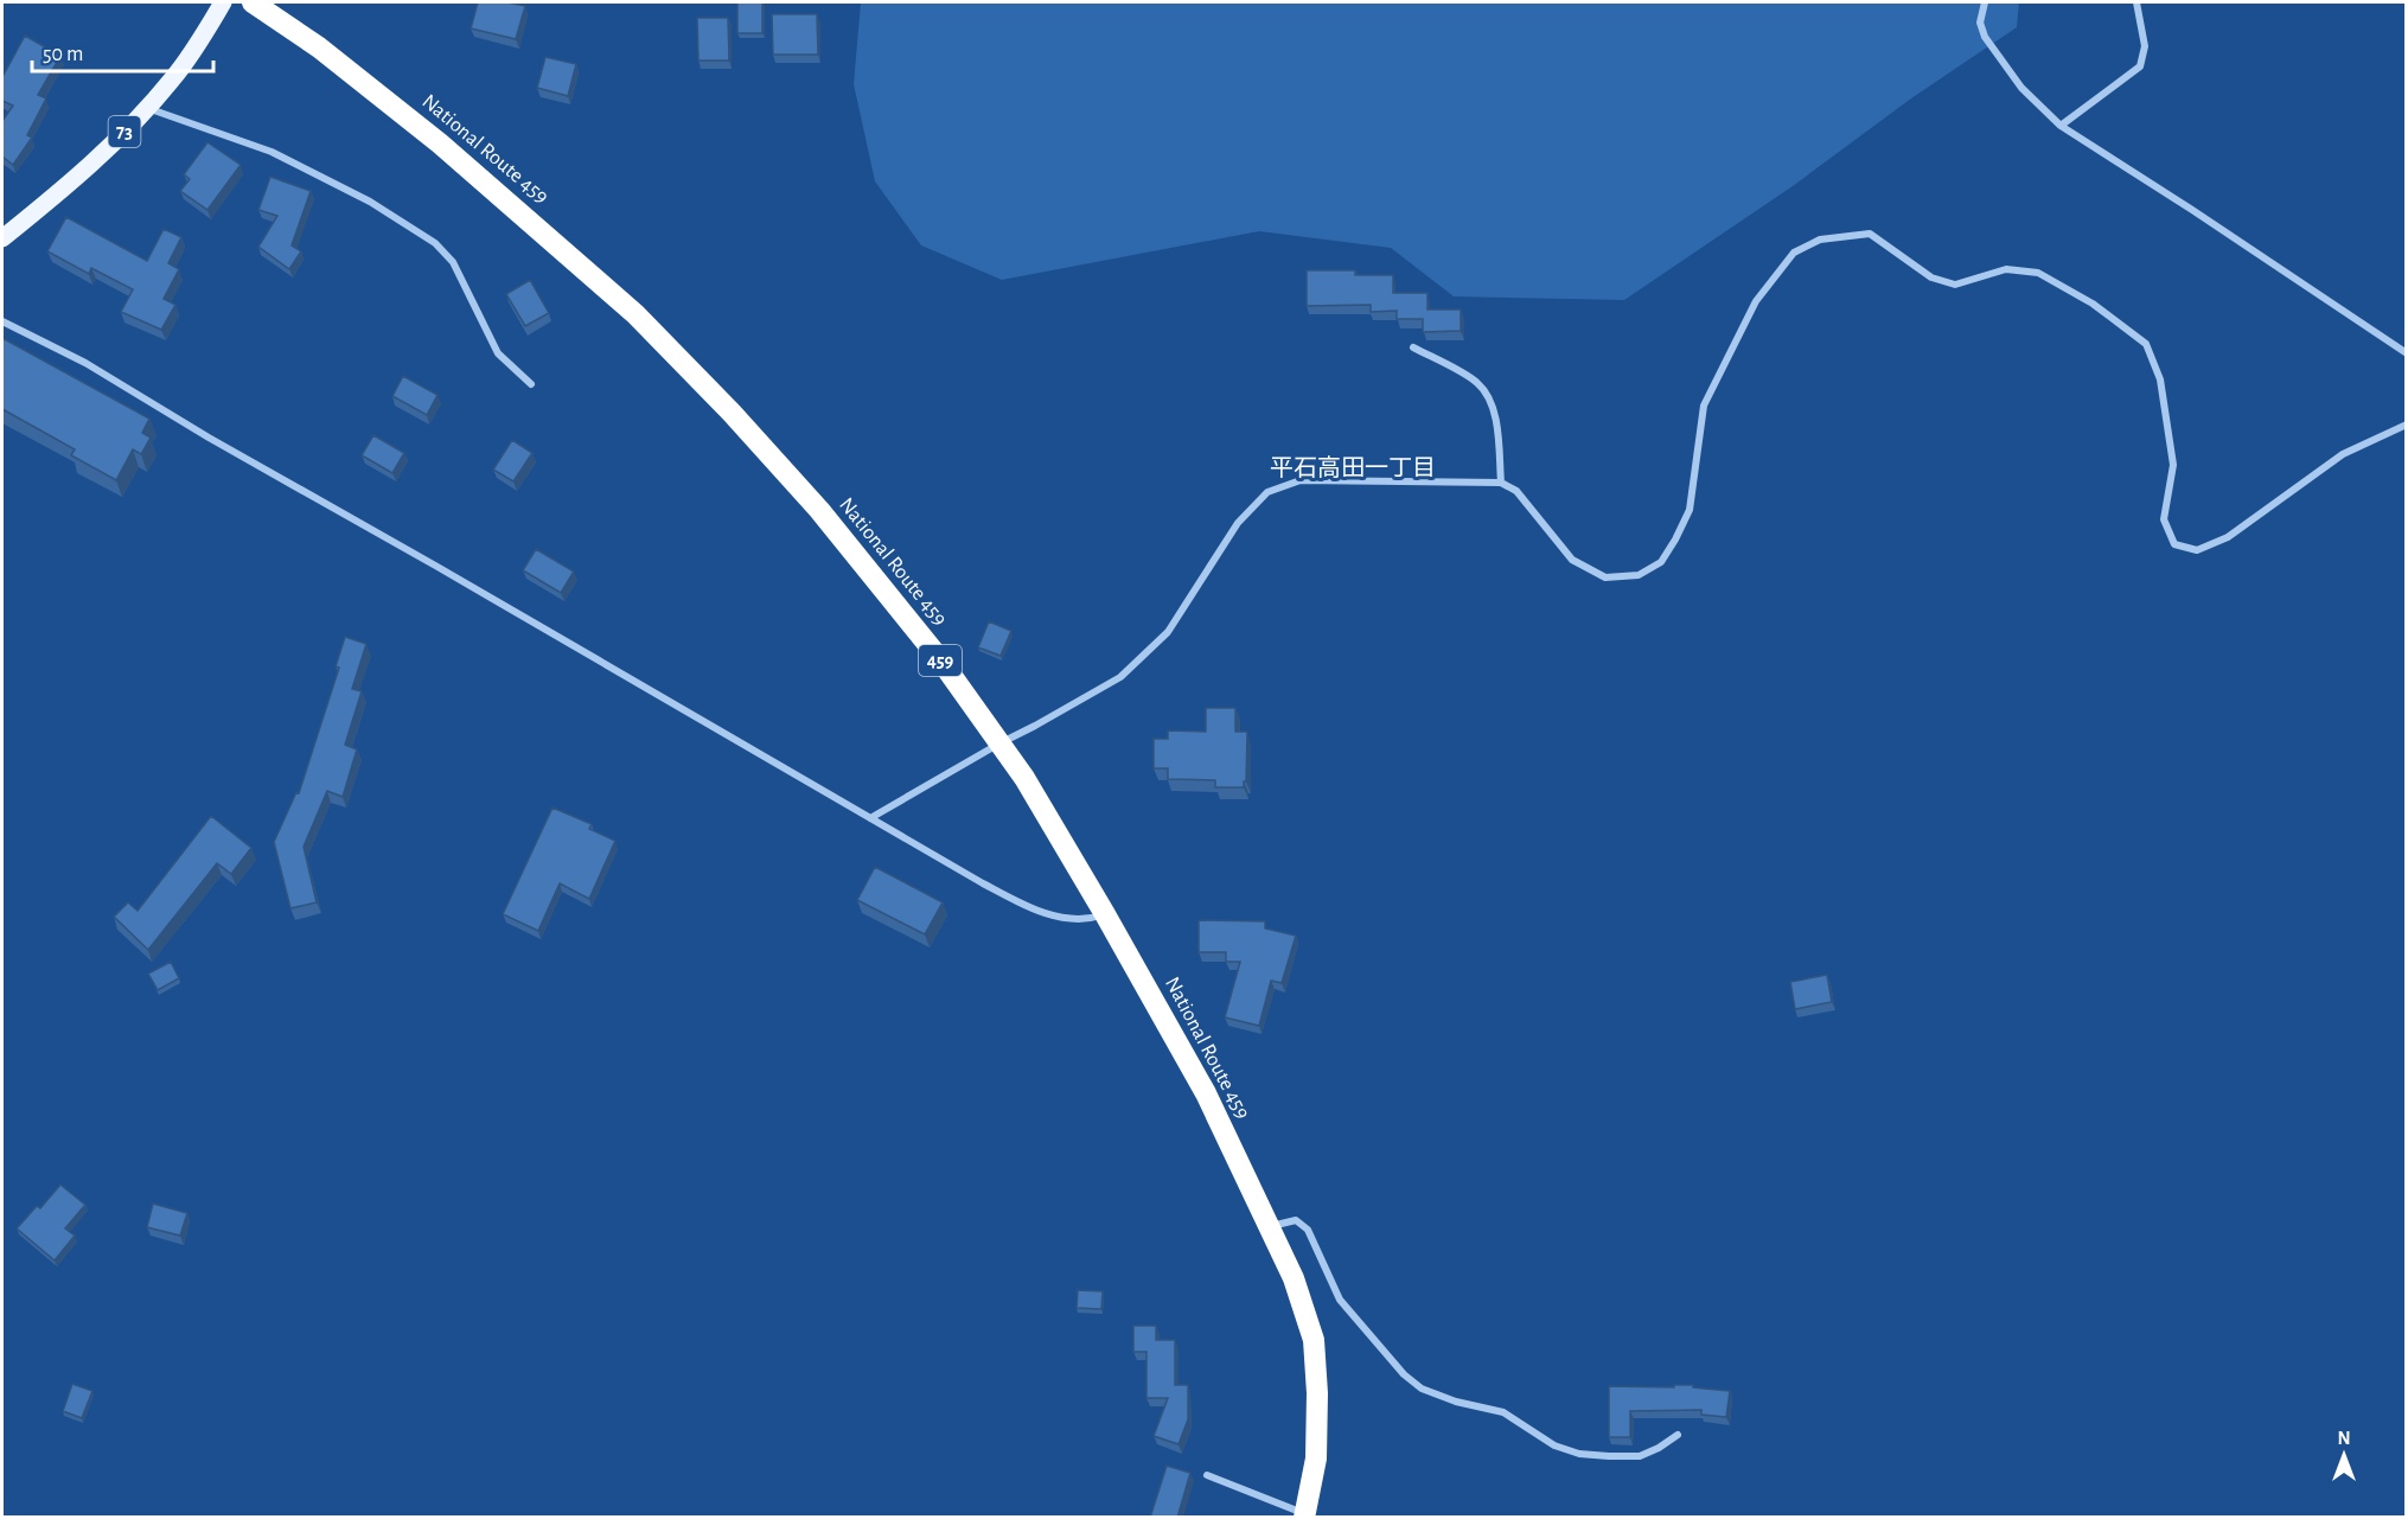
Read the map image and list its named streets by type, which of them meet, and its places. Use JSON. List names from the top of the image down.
{
  "streets": {
    "highway": ["National Route 459", "459"],
    "main road": ["73"]
  },
  "districts": ["平石高田一丁目"],
  "scale_bar": "50 m",
  "north": "top"
}
